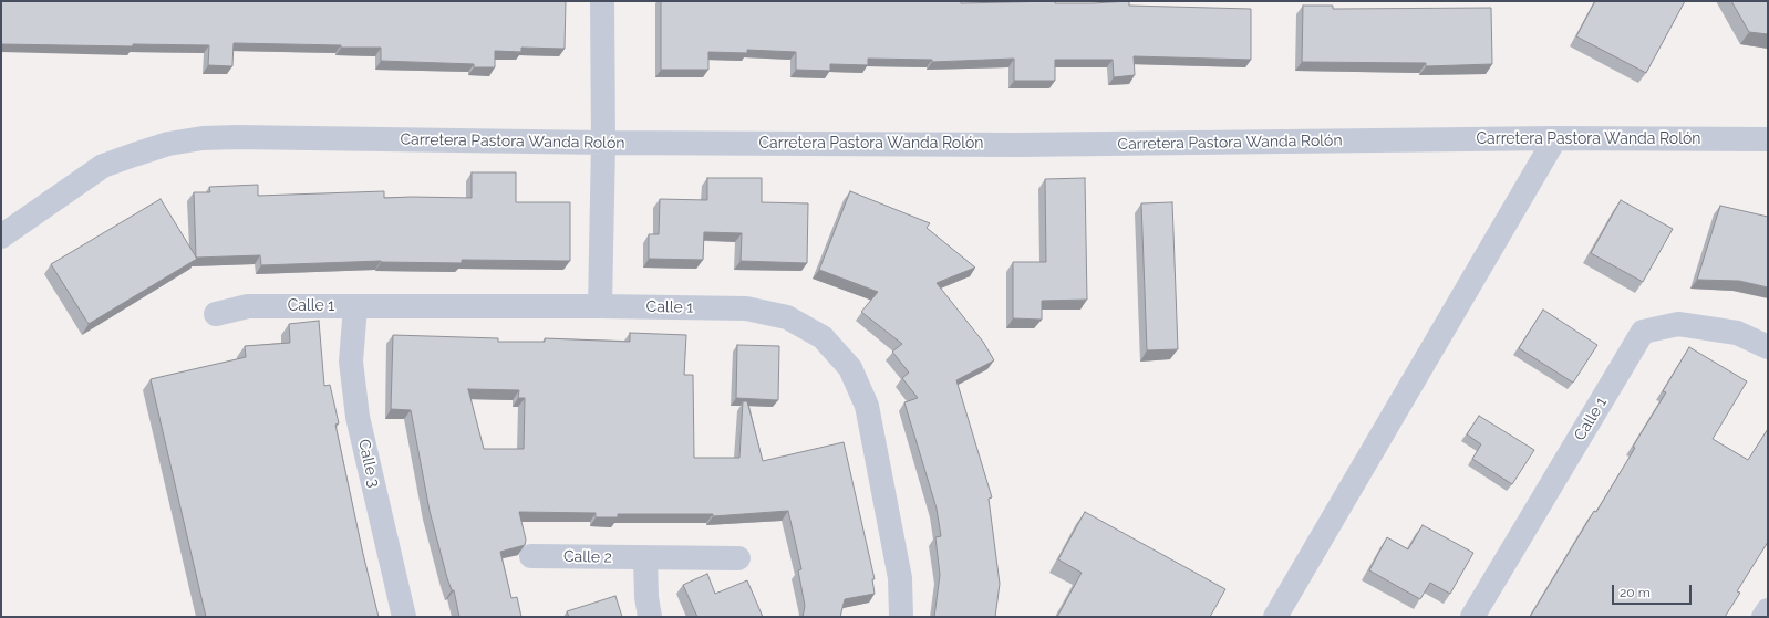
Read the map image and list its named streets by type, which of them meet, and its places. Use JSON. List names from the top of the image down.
{
  "streets": {
    "street": [
      "Carretera Pastora Wanda Rolón",
      "Calle 1",
      "Calle 3",
      "Calle 2"
    ]
  },
  "crossings": [
    ["Calle 1", "Calle 3"]
  ],
  "scale_bar": "20 m"
}
